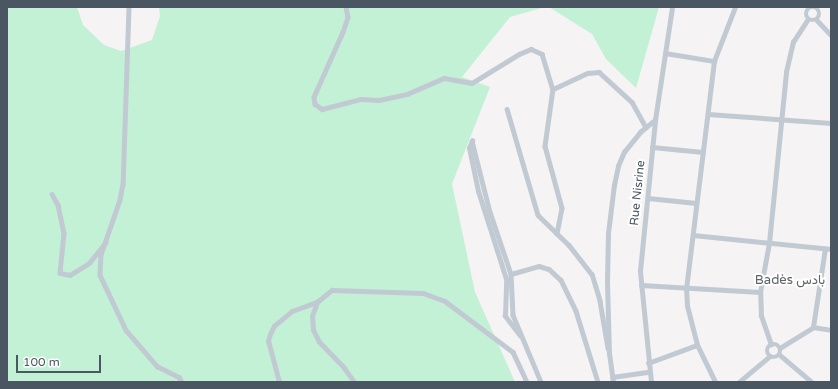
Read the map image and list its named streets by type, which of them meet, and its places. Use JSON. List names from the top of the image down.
{
  "streets": {
    "street": ["Rue Nisrine"]
  },
  "districts": ["Badès بادس"],
  "scale_bar": "100 m"
}
